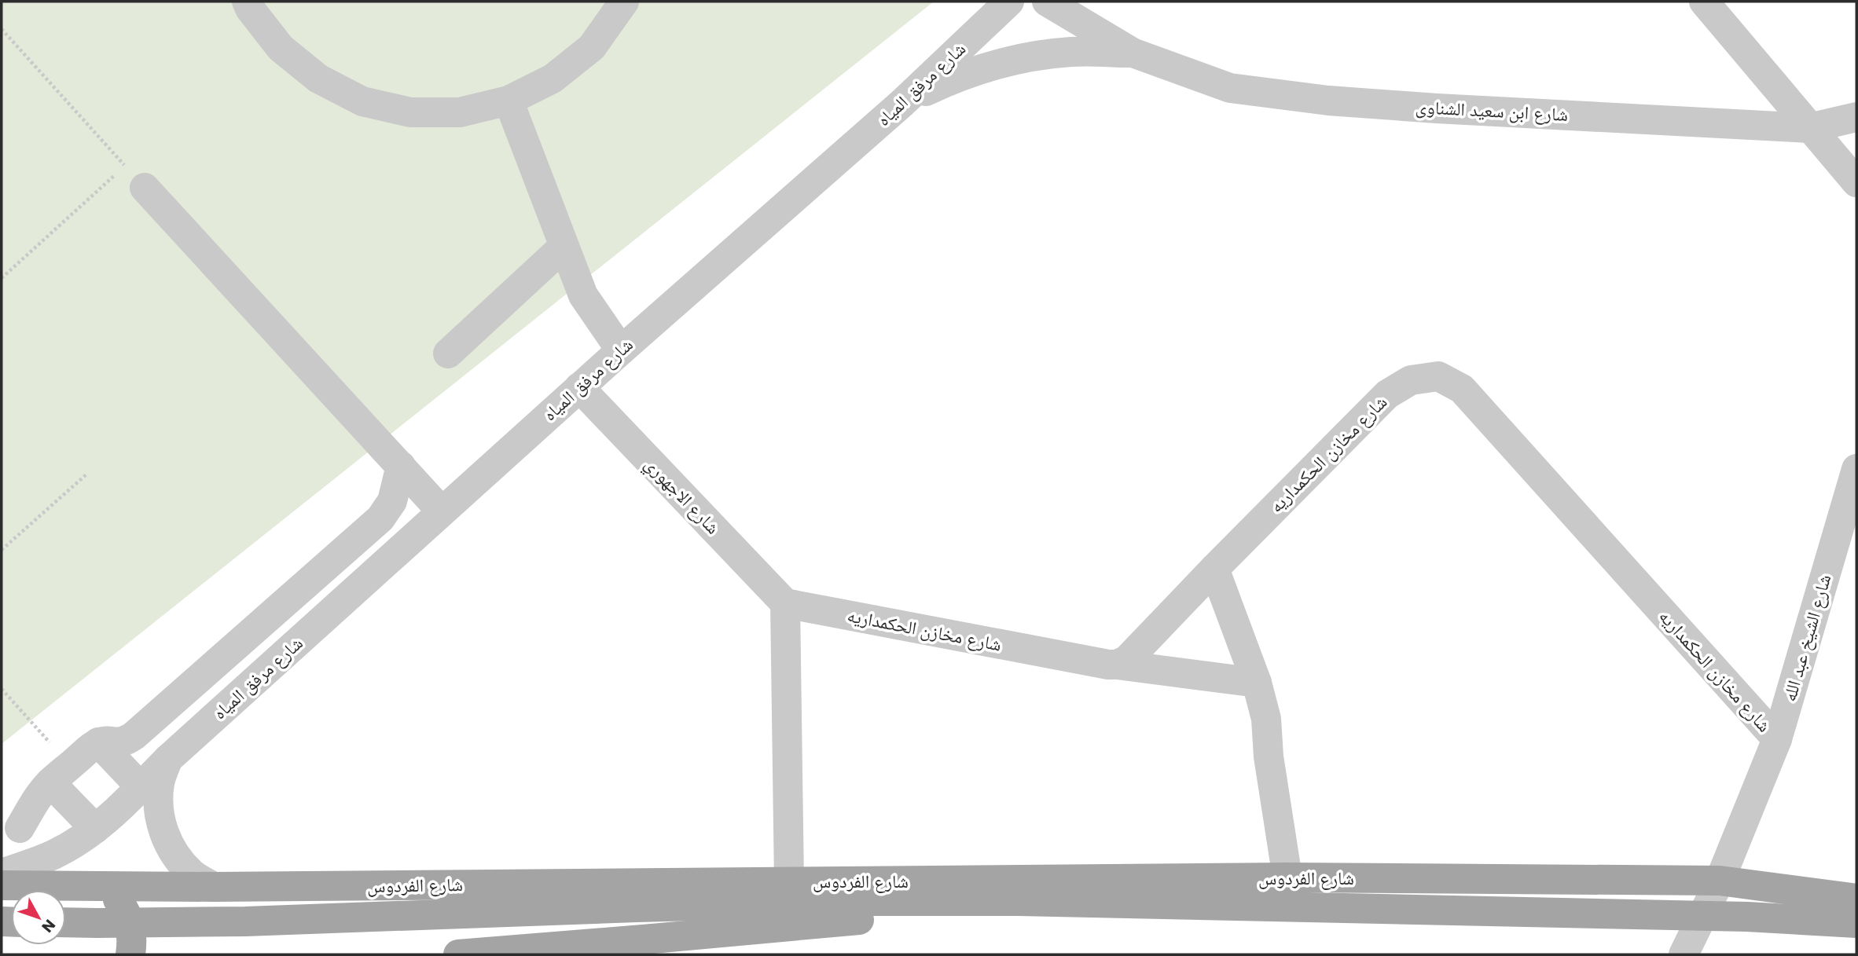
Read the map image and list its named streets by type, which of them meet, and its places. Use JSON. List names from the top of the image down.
{
  "streets": {
    "main road": ["شارع الفردوس"],
    "street": [
      "شارع مرفق المياه",
      "شارع ابن سعيد الشناوى",
      "شارع مخازن الحكمداريه",
      "شارع الاجهوري",
      "شارع الشيخ عبد الله"
    ]
  },
  "crossings": [
    ["شارع مرفق المياه", "شارع ابن سعيد الشناوى"],
    ["شارع مرفق المياه", "شارع الاجهوري"],
    ["شارع مرفق المياه", "شارع الفردوس"],
    ["شارع مخازن الحكمداريه", "شارع الاجهوري"],
    ["شارع مخازن الحكمداريه", "شارع الشيخ عبد الله"],
    ["شارع الشيخ عبد الله", "شارع الفردوس"]
  ],
  "north": "bottom right"
}
